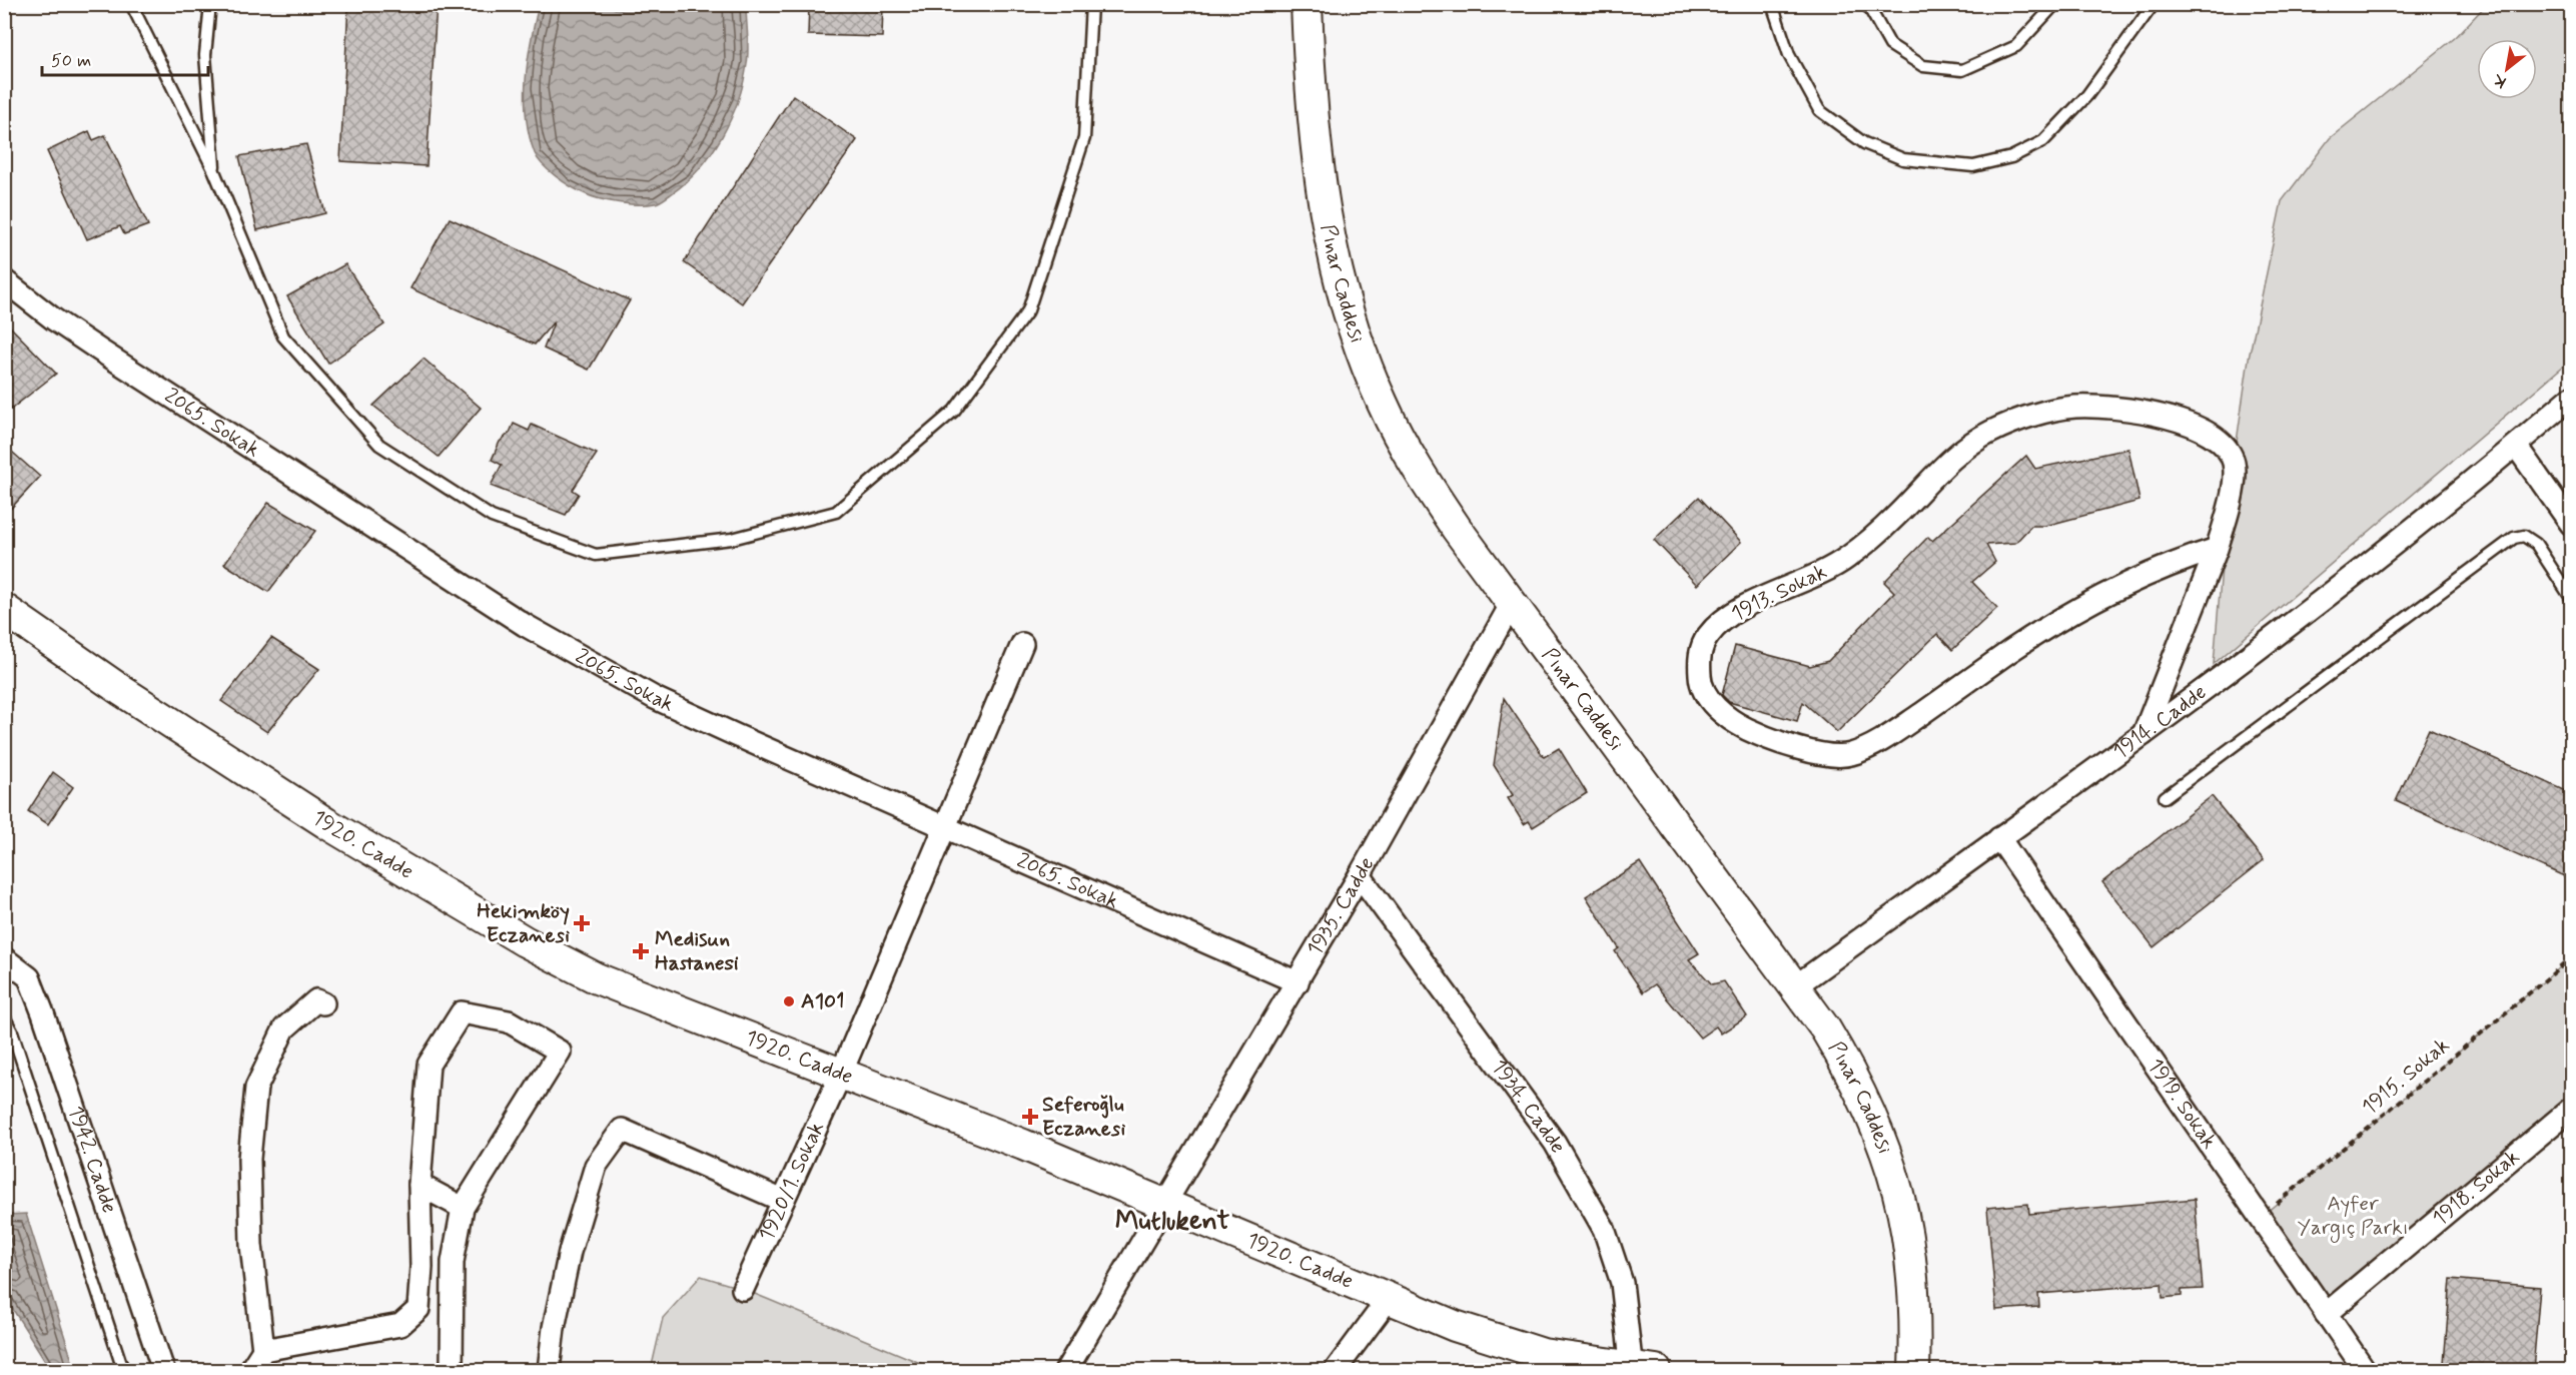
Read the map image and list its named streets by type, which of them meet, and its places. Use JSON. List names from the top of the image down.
{
  "streets": {
    "main road": ["Pınar Caddesi", "1920. Cadde"],
    "street": [
      "2065. Sokak",
      "1913. Sokak",
      "1914. Cadde",
      "1935. Cadde",
      "1919. Sokak",
      "1934. Cadde",
      "1942. Cadde",
      "1920/1. Sokak",
      "1918. Sokak"
    ],
    "path": ["1915. Sokak"]
  },
  "crossings": [
    ["Pınar Caddesi", "1914. Cadde"],
    ["Pınar Caddesi", "1935. Cadde"],
    ["2065. Sokak", "1935. Cadde"],
    ["2065. Sokak", "1920/1. Sokak"],
    ["1913. Sokak", "1914. Cadde"],
    ["1914. Cadde", "1919. Sokak"],
    ["1920. Cadde", "1935. Cadde"],
    ["1920. Cadde", "1934. Cadde"],
    ["1920. Cadde", "1920/1. Sokak"],
    ["1935. Cadde", "1934. Cadde"],
    ["1915. Sokak", "1919. Sokak"],
    ["1919. Sokak", "1918. Sokak"]
  ],
  "districts": ["Mutlukent"],
  "parks": ["Ayfer Yargıç Parkı"],
  "places": {
    "health": ["Hekimköy Eczanesi", "Medisun Hastanesi", "Seferoğlu Eczanesi"],
    "other": ["A101"]
  },
  "scale_bar": "50 m",
  "north": "bottom left"
}
